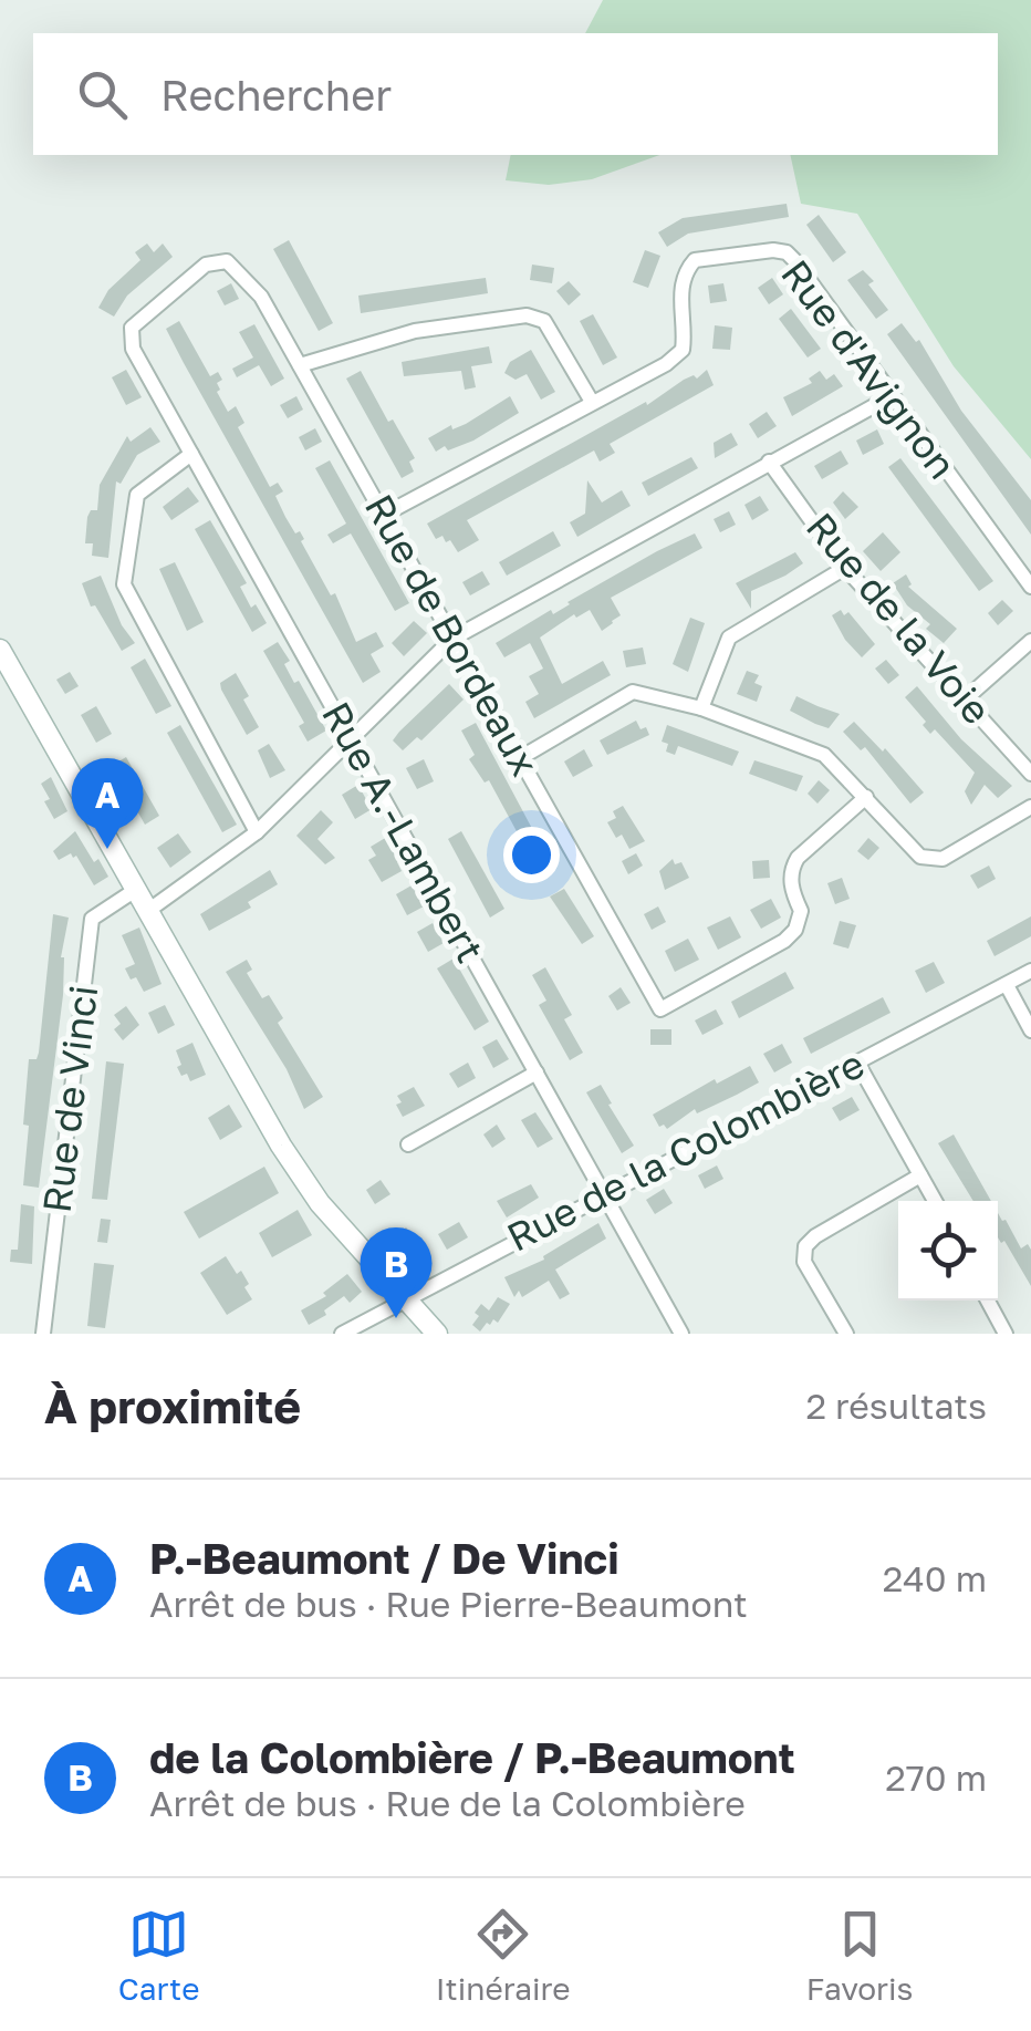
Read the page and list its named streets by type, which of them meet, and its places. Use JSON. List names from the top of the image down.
{
  "streets": {
    "street": [
      "Rue d'Avignon",
      "Rue de la Voie",
      "Rue de Bordeaux",
      "Rue A.-Lambert",
      "Rue de Vinci",
      "Rue de la Colombière"
    ]
  },
  "crossings": [
    ["Rue d'Avignon", "Rue de Bordeaux"],
    ["Rue de Bordeaux", "Rue A.-Lambert"],
    ["Rue A.-Lambert", "Rue de la Colombière"]
  ],
  "page": {
    "search": "Rechercher",
    "pins": ["A", "B"],
    "heading": ["À proximité", "2 résultats"],
    "list": [
      {
        "mark": "A",
        "name": "P.-Beaumont / De Vinci",
        "note": "Arrêt de bus · Rue Pierre-Beaumont",
        "value": "240 m"
      },
      {
        "mark": "B",
        "name": "de la Colombière / P.-Beaumont",
        "note": "Arrêt de bus · Rue de la Colombière",
        "value": "270 m"
      }
    ],
    "nav": ["Carte", "Itinéraire", "Favoris"]
  }
}
